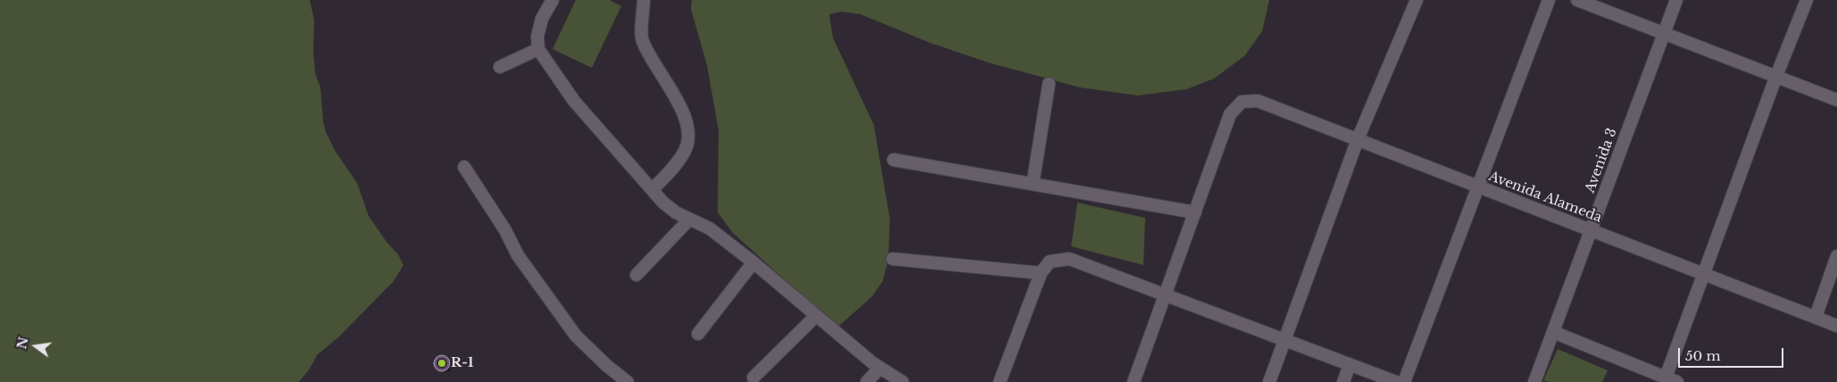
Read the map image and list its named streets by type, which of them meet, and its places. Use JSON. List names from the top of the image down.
{
  "streets": {
    "street": ["Avenida 3", "Avenida Alameda"]
  },
  "crossings": [
    ["Avenida 3", "Avenida Alameda"]
  ],
  "places": ["R-1"],
  "scale_bar": "50 m",
  "north": "left"
}
